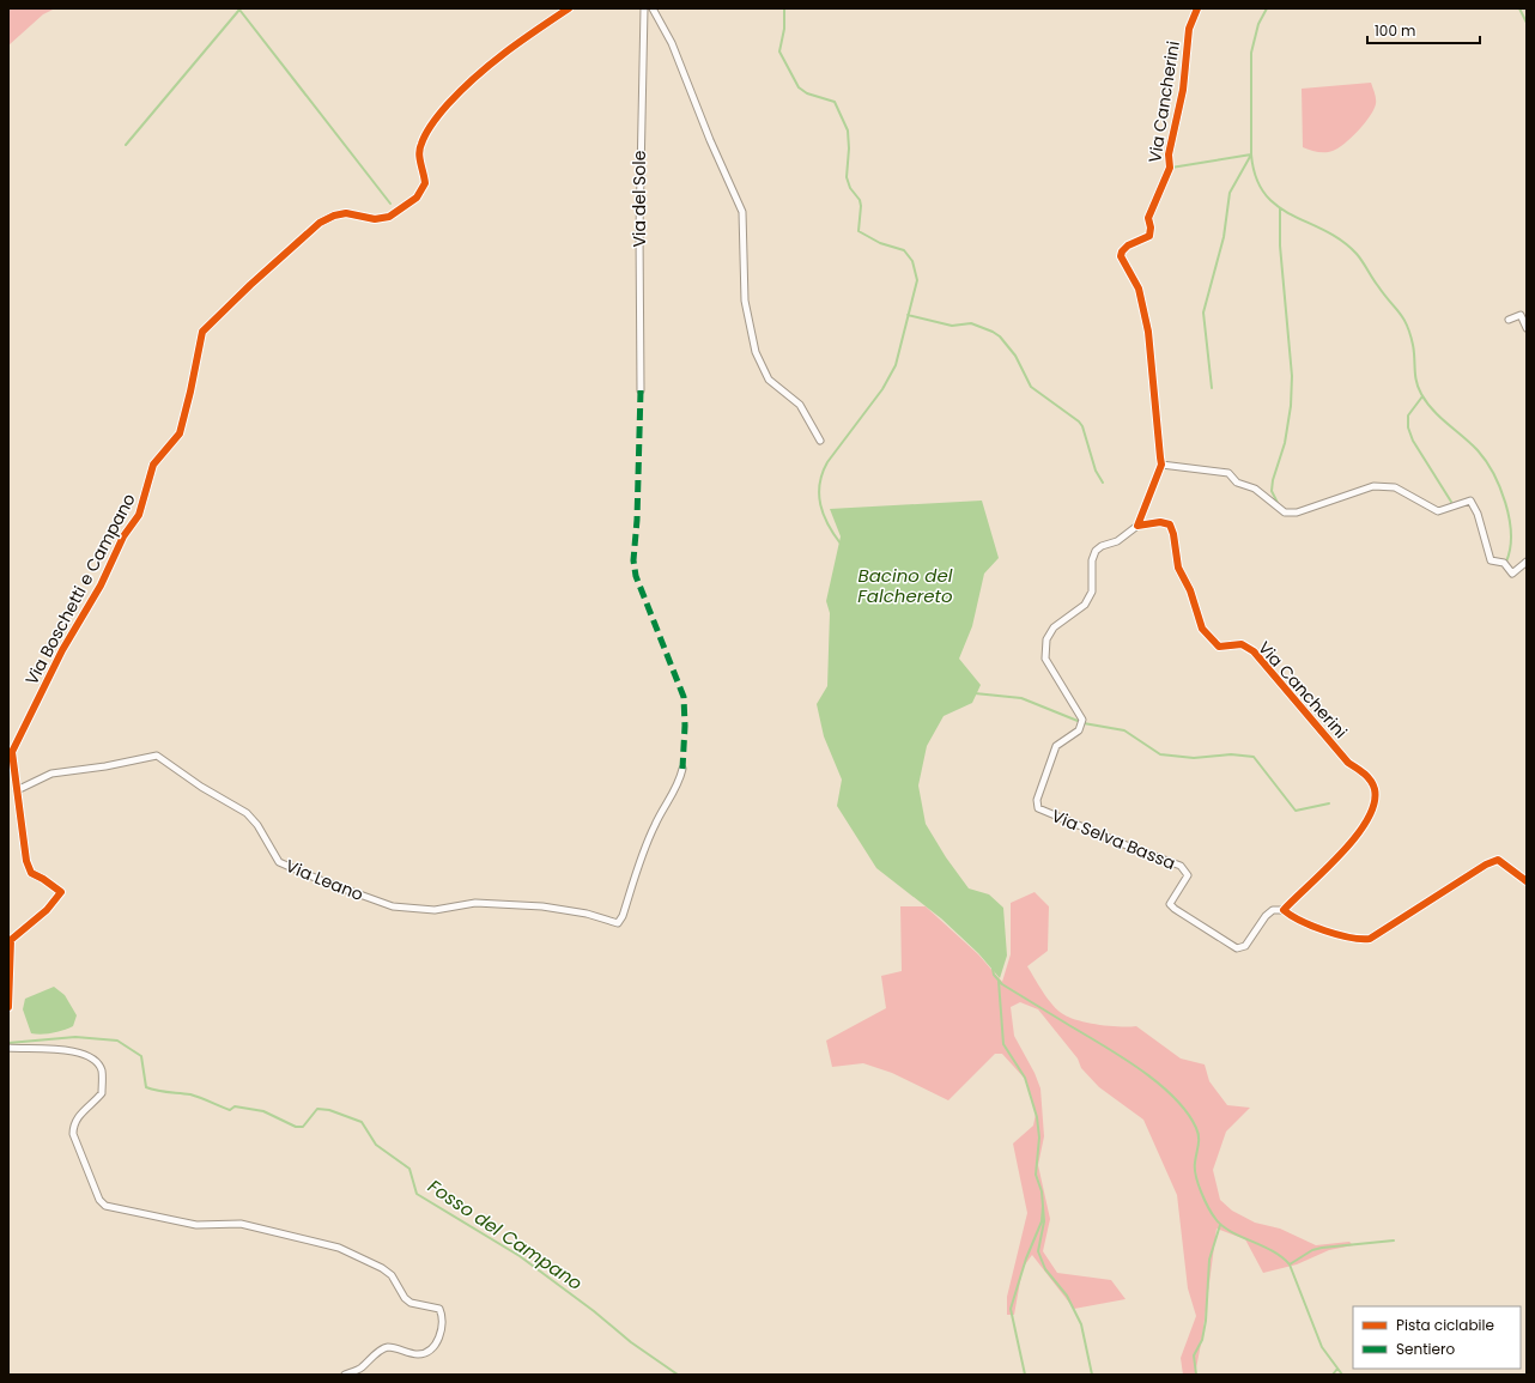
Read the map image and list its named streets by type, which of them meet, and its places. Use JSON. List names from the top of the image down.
{
  "streets": {
    "street": [
      "Via Cancherini",
      "Via del Sole",
      "Via Boschetti e Campano",
      "Via Selva Bassa",
      "Via Leano"
    ]
  },
  "crossings": [
    ["Via Cancherini", "Via Selva Bassa"],
    ["Via Boschetti e Campano", "Via Leano"]
  ],
  "water": ["Bacino del Falchereto", "Fosso del Campano"],
  "legend": ["Pista ciclabile", "Sentiero"],
  "scale_bar": "100 m"
}
